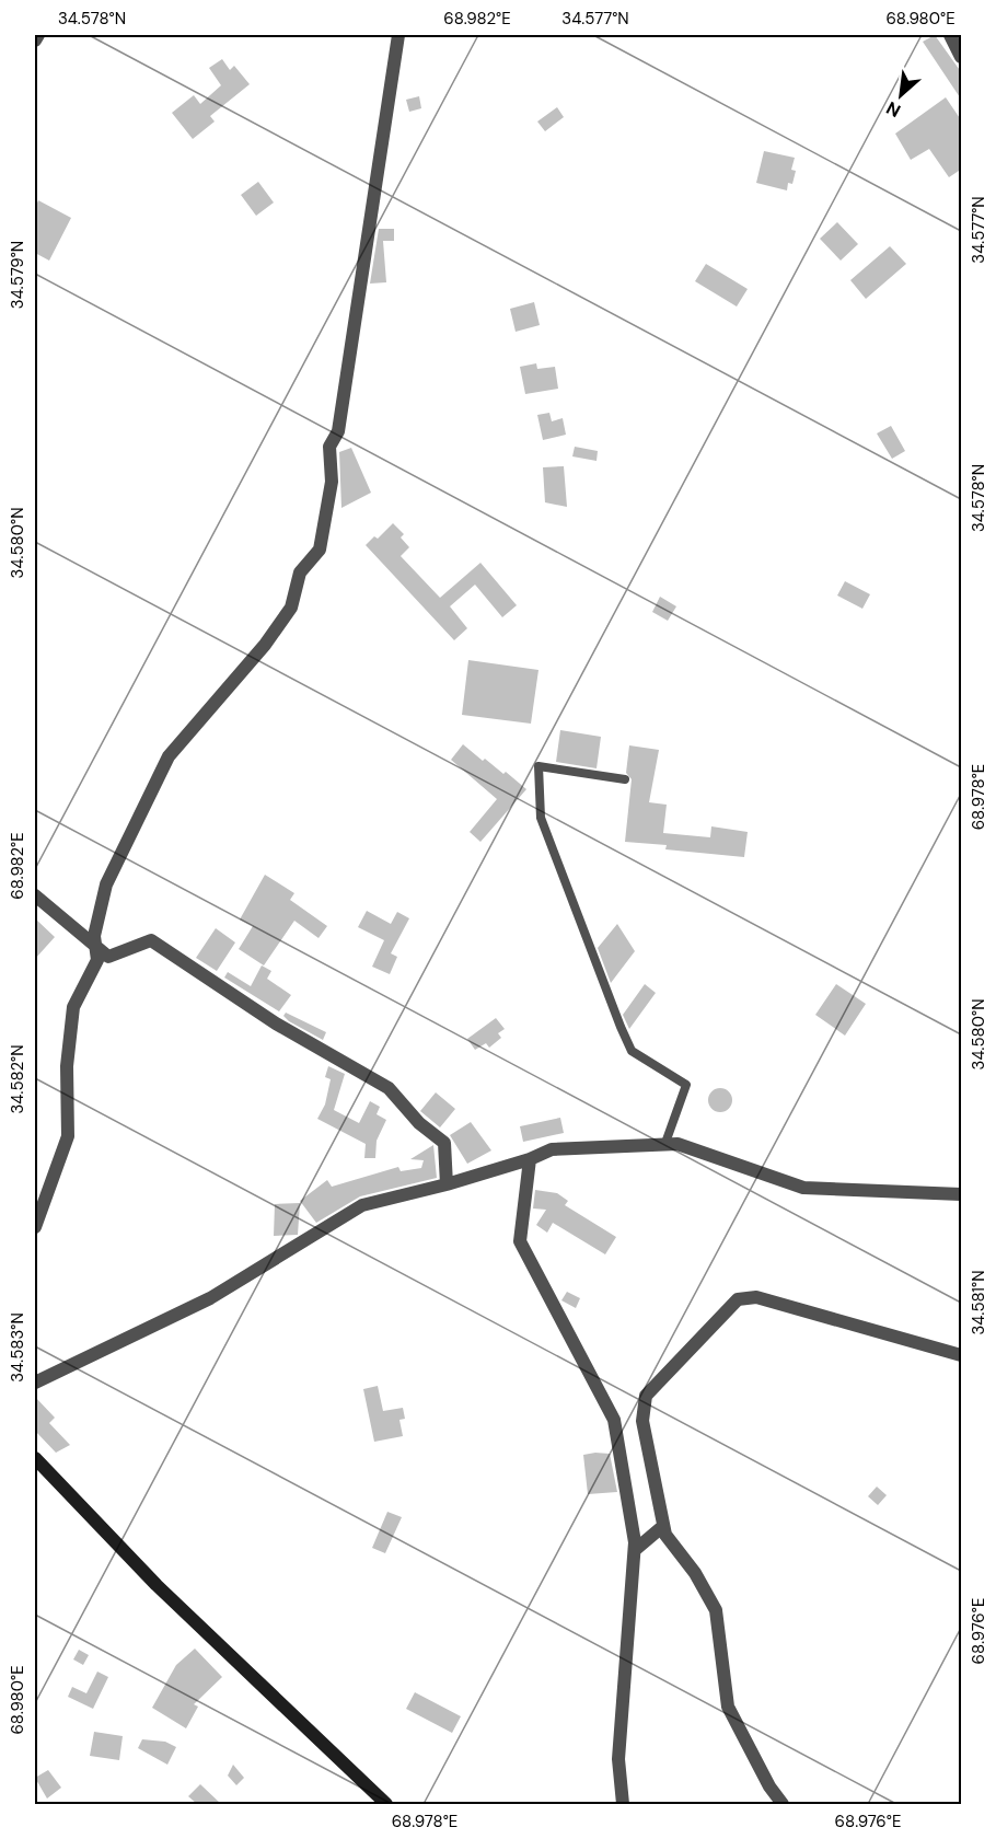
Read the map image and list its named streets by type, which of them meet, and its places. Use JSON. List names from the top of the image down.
{
  "north": "bottom left",
  "coordinates": [
    "34.578°N",
    "68.982°E",
    "34.577°N",
    "68.980°E",
    "34.579°N",
    "34.580°N",
    "68.978°E",
    "34.582°N",
    "34.581°N",
    "34.583°N",
    "68.976°E"
  ]
}
